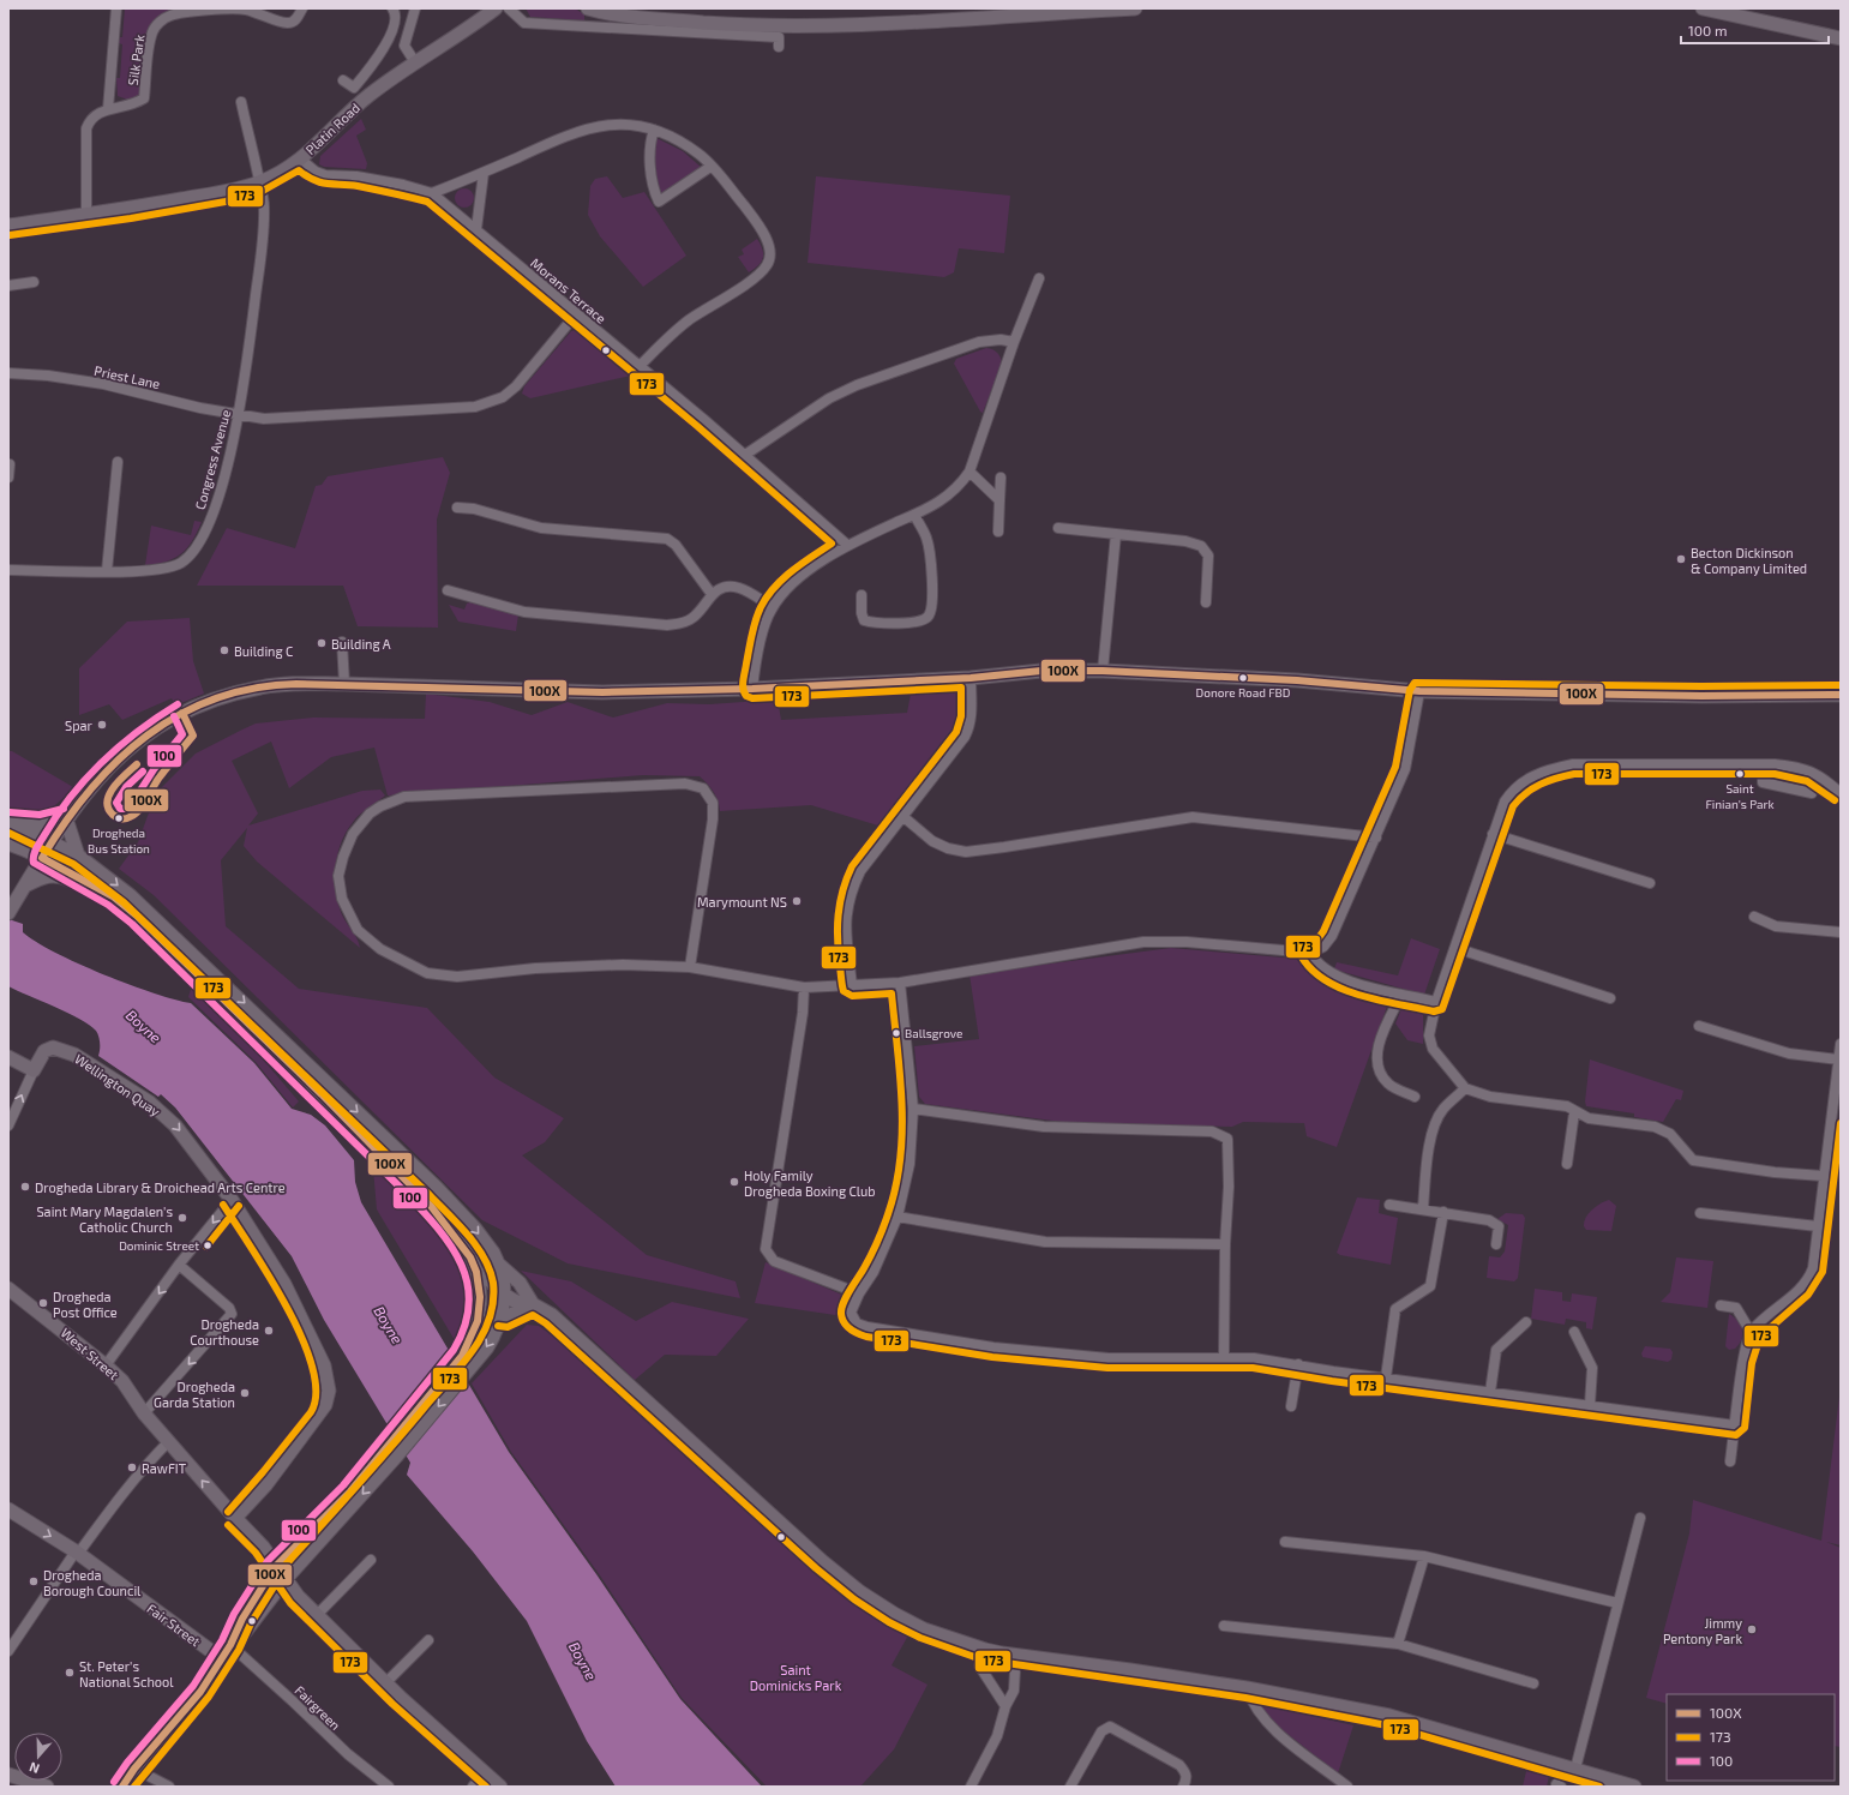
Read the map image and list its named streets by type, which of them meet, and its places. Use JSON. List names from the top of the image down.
{
  "streets": {
    "street": [
      "Silk Park",
      "Platin Road",
      "Morans Terrace",
      "Priest Lane",
      "Congress Avenue",
      "Wellington Quay",
      "West Street",
      "Fair Street",
      "Fairgreen"
    ]
  },
  "crossings": [
    ["Silk Park", "Platin Road"],
    ["Platin Road", "Morans Terrace"],
    ["Platin Road", "Congress Avenue"],
    ["Morans Terrace", "Priest Lane"],
    ["Priest Lane", "Congress Avenue"],
    ["Wellington Quay", "West Street"]
  ],
  "one_way": ["Wellington Quay"],
  "water": ["Boyne"],
  "parks": ["Saint Dominicks Park"],
  "places": [
    "Becton Dickinson & Company Limited",
    "Building A",
    "Building C",
    "Donore Road FBD",
    "Spar",
    "Saint Finian's Park",
    "Drogheda Bus Station",
    "Marymount NS",
    "Ballsgrove",
    "Holy Family Drogheda Boxing Club",
    "Drogheda Library & Droichead Arts Centre",
    "Saint Mary Magdalen's Catholic Church",
    "Dominic Street",
    "Drogheda Post Office",
    "Drogheda Courthouse",
    "Drogheda Garda Station",
    "RawFIT",
    "Drogheda Borough Council",
    "Jimmy Pentony Park",
    "St. Peter's National School"
  ],
  "lines": ["transit line 173", "transit line 100X", "transit line 100"],
  "legend": ["100X", "173", "100"],
  "scale_bar": "100 m",
  "north": "bottom"
}
